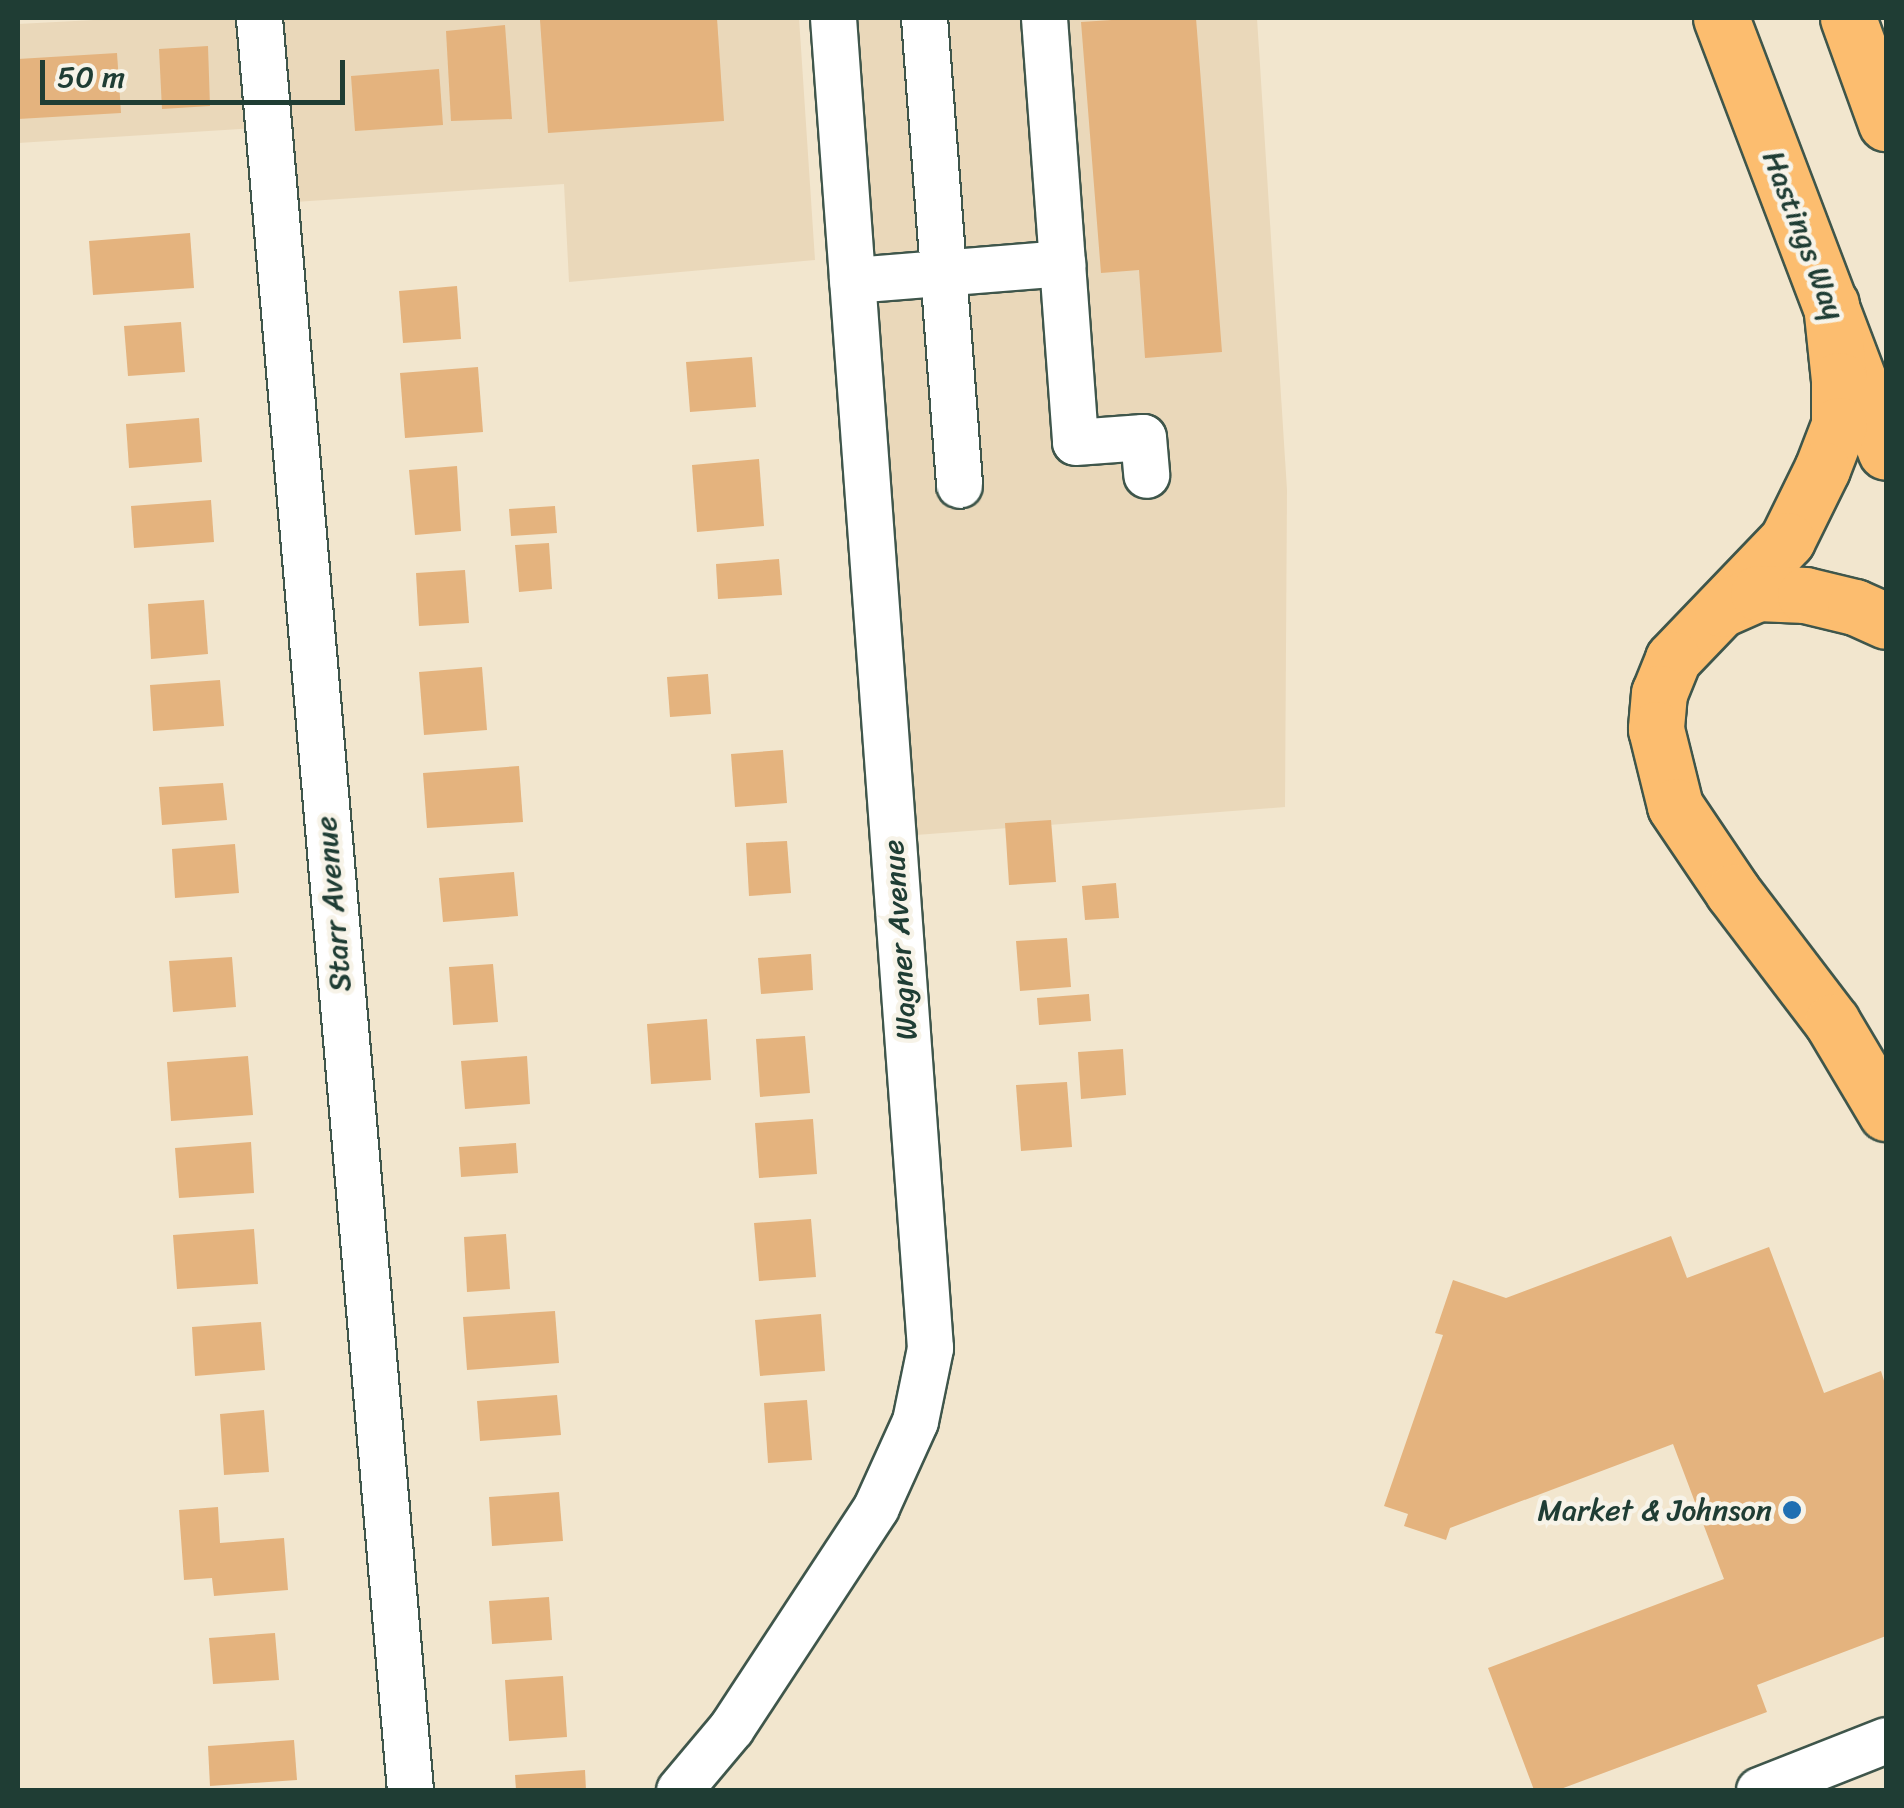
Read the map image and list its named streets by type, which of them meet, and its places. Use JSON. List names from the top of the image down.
{
  "streets": {
    "main road": ["Hastings Way"],
    "street": ["Starr Avenue", "Wagner Avenue"]
  },
  "places": ["Market & Johnson"],
  "scale_bar": "50 m"
}
